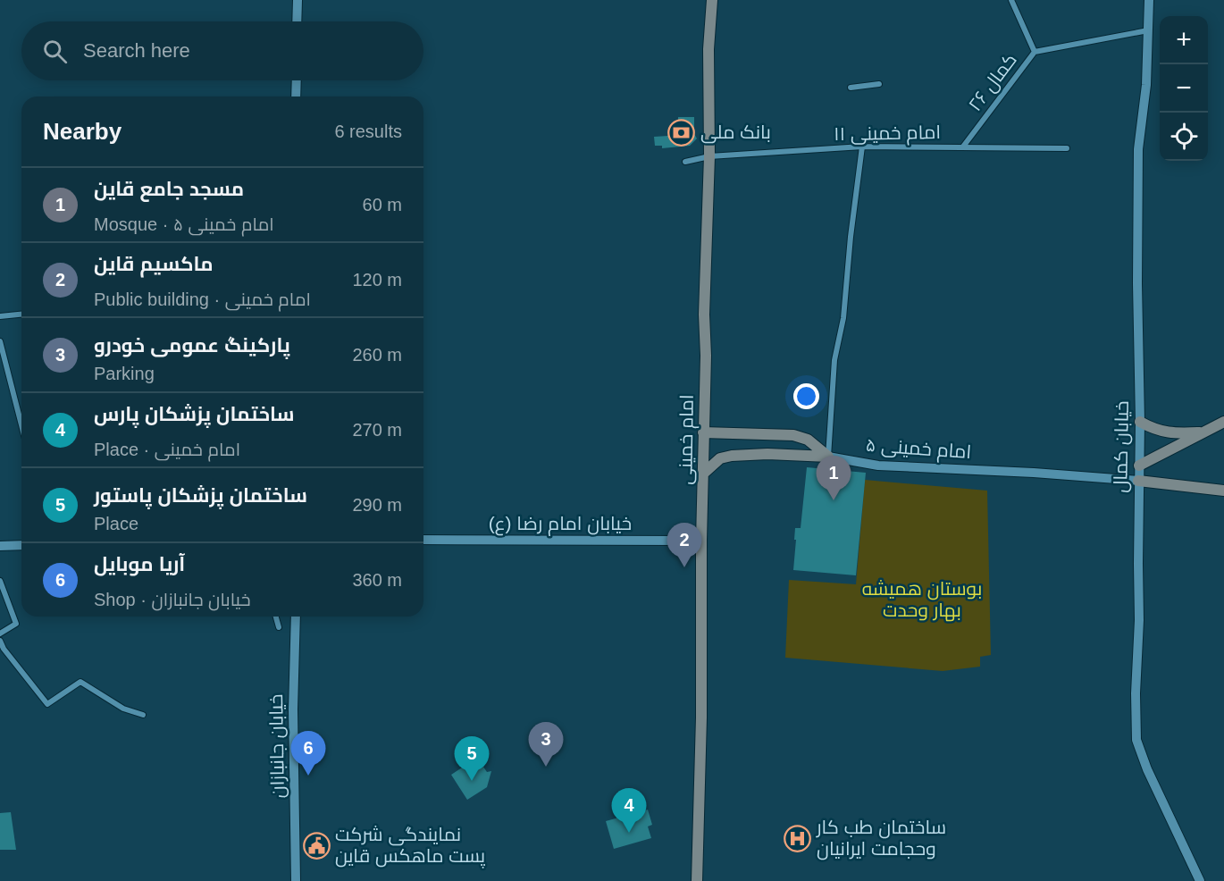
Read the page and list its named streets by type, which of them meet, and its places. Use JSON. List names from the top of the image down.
{
  "streets": {
    "main road": ["امام خمینی", "امام خمینی ۵"],
    "street": [
      "کمال ۲۶",
      "امام خمینی ۱۱",
      "خیابان کمال",
      "خیابان امام رضا (ع)",
      "خیابان جانبازان"
    ]
  },
  "crossings": [
    ["کمال ۲۶", "امام خمینی ۱۱"],
    ["کمال ۲۶", "خیابان کمال"],
    ["امام خمینی ۱۱", "امام خمینی"],
    ["امام خمینی", "امام خمینی ۵"],
    ["امام خمینی", "خیابان امام رضا (ع)"],
    ["خیابان کمال", "امام خمینی ۵"]
  ],
  "parks": ["بوستان همیشه بهار وحدت"],
  "places": {
    "bank": ["بانک ملی"],
    "hospital": ["ساختمان طب کار و‌حجامت ایرانیان"],
    "public building": ["نمایندگی شرکت پست ماهکس قاین"]
  },
  "page": {
    "map_buttons": ["+", "−"],
    "search": "Search here",
    "heading": ["Nearby", "6 results"],
    "list": [
      {
        "mark": "1",
        "name": "مسجد جامع قاین",
        "note": "Mosque · امام خمینی ۵",
        "value": "60 m"
      },
      {
        "mark": "2",
        "name": "ماکسیم قاین",
        "note": "Public building · امام خمینی",
        "value": "120 m"
      },
      {
        "mark": "3",
        "name": "پارکینگ عمومی خودرو",
        "note": "Parking",
        "value": "260 m"
      },
      {
        "mark": "4",
        "name": "ساختمان پزشکان پارس",
        "note": "Place · امام خمینی",
        "value": "270 m"
      },
      {
        "mark": "5",
        "name": "ساختمان پزشکان پاستور",
        "note": "Place",
        "value": "290 m"
      },
      {
        "mark": "6",
        "name": "آریا موبایل",
        "note": "Shop · خیابان جانبازان",
        "value": "360 m"
      }
    ],
    "pins": [
      "1",
      "2",
      "3",
      "6",
      "5",
      "4"
    ]
  }
}
